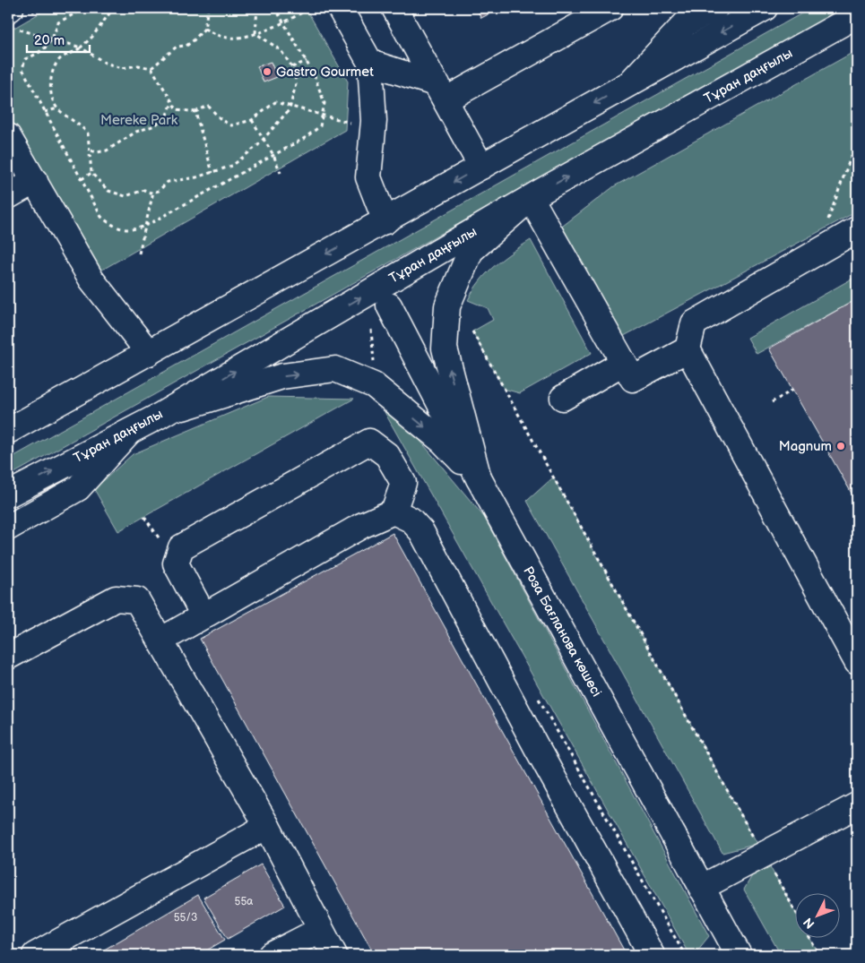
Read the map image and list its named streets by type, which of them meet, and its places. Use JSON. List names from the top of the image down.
{
  "streets": {
    "street": ["Тұран даңғылы", "Роза Бағланова көшесі"]
  },
  "parks": ["Mereke Park"],
  "places": ["Gastro Gourmet", "Magnum"],
  "house_numbers": ["55а", "55/3"],
  "scale_bar": "20 m",
  "north": "bottom left"
}
